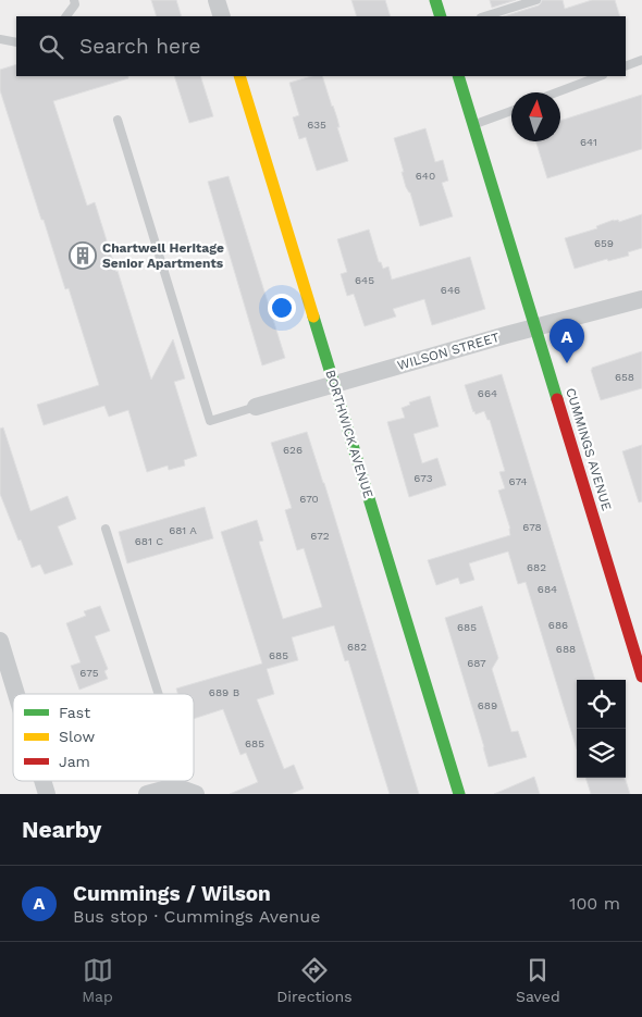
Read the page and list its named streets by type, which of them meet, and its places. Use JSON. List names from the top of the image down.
{
  "streets": {
    "street": ["WILSON STREET", "BORTHWICK AVENUE", "CUMMINGS AVENUE"]
  },
  "crossings": [
    ["WILSON STREET", "BORTHWICK AVENUE"],
    ["WILSON STREET", "CUMMINGS AVENUE"]
  ],
  "places": {
    "building": ["Chartwell Heritage Senior Apartments"]
  },
  "house_numbers": [
    "635",
    "641",
    "640",
    "659",
    "645",
    "646",
    "658",
    "664",
    "626",
    "673",
    "674",
    "670",
    "678",
    "681 A",
    "672",
    "681 C",
    "682",
    "684",
    "686",
    "685",
    "682",
    "688",
    "685",
    "687",
    "675",
    "689 B",
    "689",
    "685"
  ],
  "legend": ["Fast", "Slow", "Jam"],
  "north": "top",
  "page": {
    "search": "Search here",
    "pins": "A",
    "heading": "Nearby",
    "list": [
      {
        "mark": "A",
        "name": "Cummings / Wilson",
        "note": "Bus stop · Cummings Avenue",
        "value": "100 m"
      }
    ],
    "nav": ["Map", "Directions", "Saved"]
  }
}
